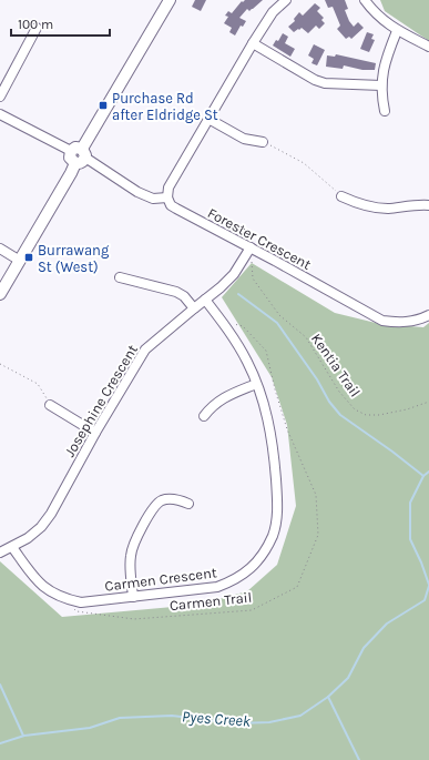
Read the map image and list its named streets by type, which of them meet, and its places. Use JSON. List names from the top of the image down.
{
  "streets": {
    "street": ["Forester Crescent", "Josephine Crescent", "Carmen Crescent"],
    "path": ["Kentia Trail", "Carmen Trail"]
  },
  "crossings": [
    ["Forester Crescent", "Kentia Trail"],
    ["Forester Crescent", "Josephine Crescent"],
    ["Kentia Trail", "Josephine Crescent"],
    ["Josephine Crescent", "Carmen Crescent"],
    ["Carmen Crescent", "Carmen Trail"]
  ],
  "water": ["Pyes Creek"],
  "places": {
    "transit": ["Purchase Rd after Eldridge St", "Burrawang St (West)"]
  },
  "scale_bar": "100 m"
}
